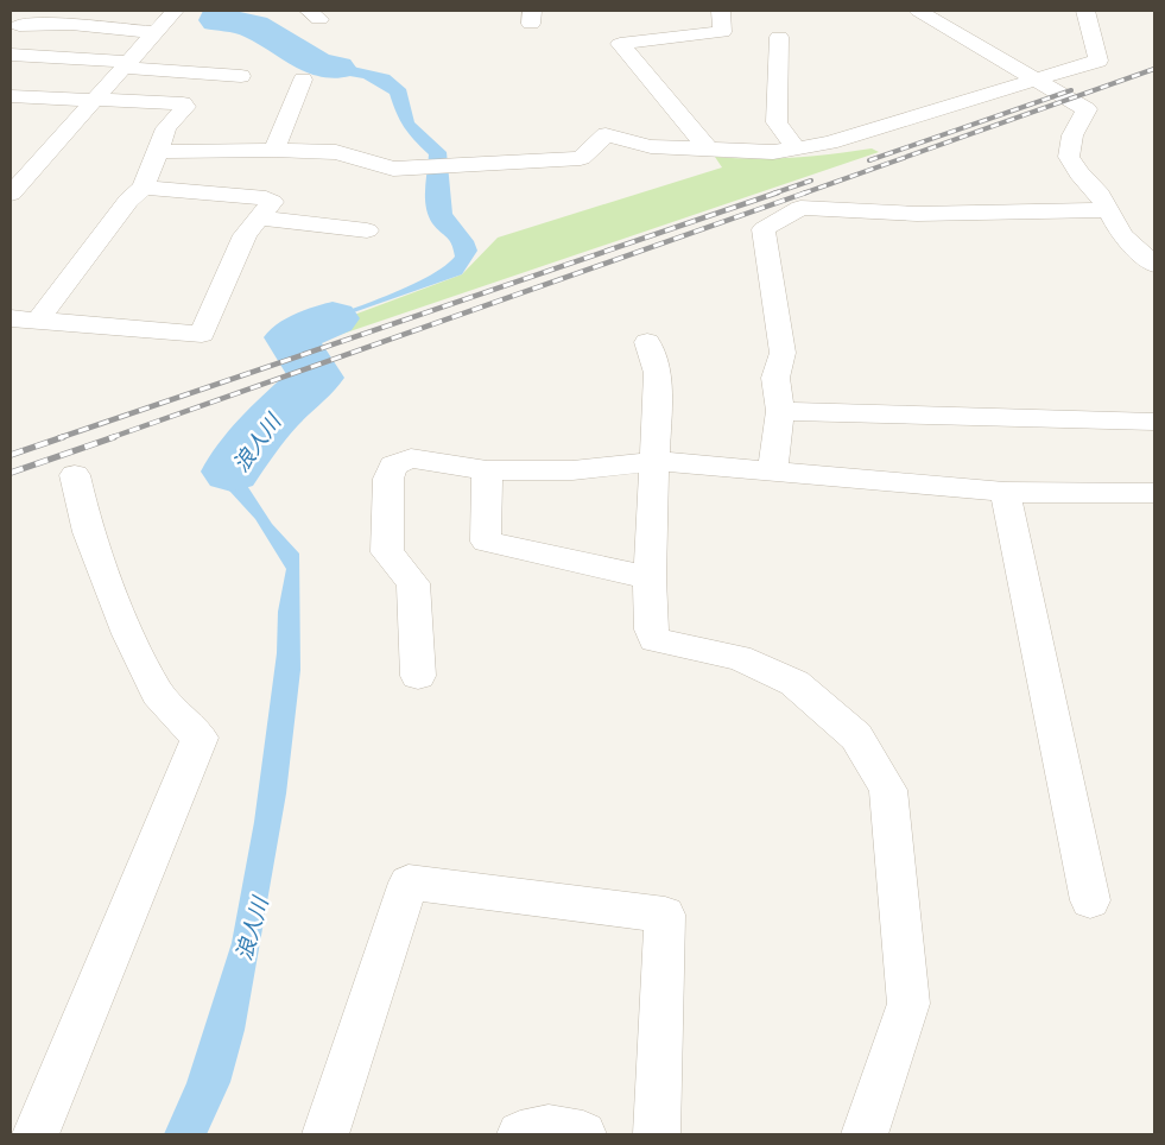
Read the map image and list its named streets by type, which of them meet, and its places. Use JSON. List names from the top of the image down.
{
  "water": ["浪人川"]
}
